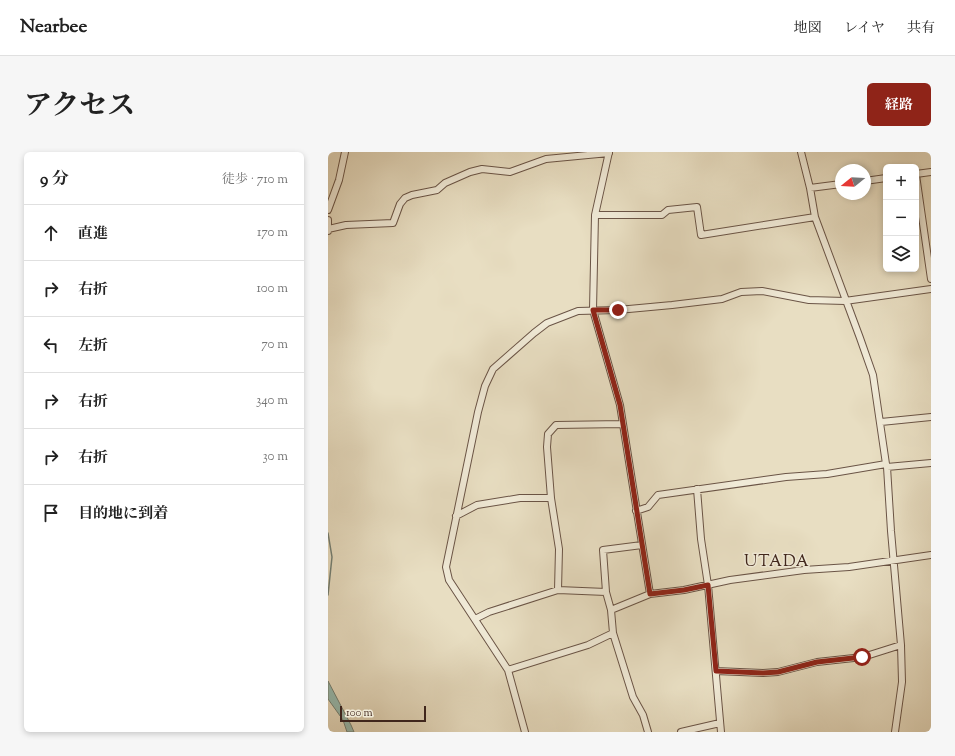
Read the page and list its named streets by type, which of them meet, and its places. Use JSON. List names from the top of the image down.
{
  "districts": ["UTADA"],
  "scale_bar": "100 m",
  "north": "left",
  "page": {
    "header": "Nearbee",
    "nav": ["地図", "レイヤ", "共有"],
    "title": "アクセス",
    "buttons": "経路",
    "heading": ["9 分", "徒歩 · 710 m"],
    "map_buttons": ["+", "−"],
    "list": [
      ["直進", "170 m"],
      ["右折", "100 m"],
      ["左折", "70 m"],
      ["右折", "340 m"],
      ["右折", "30 m"],
      "目的地に到着"
    ],
    "scale": "100 m"
  }
}
